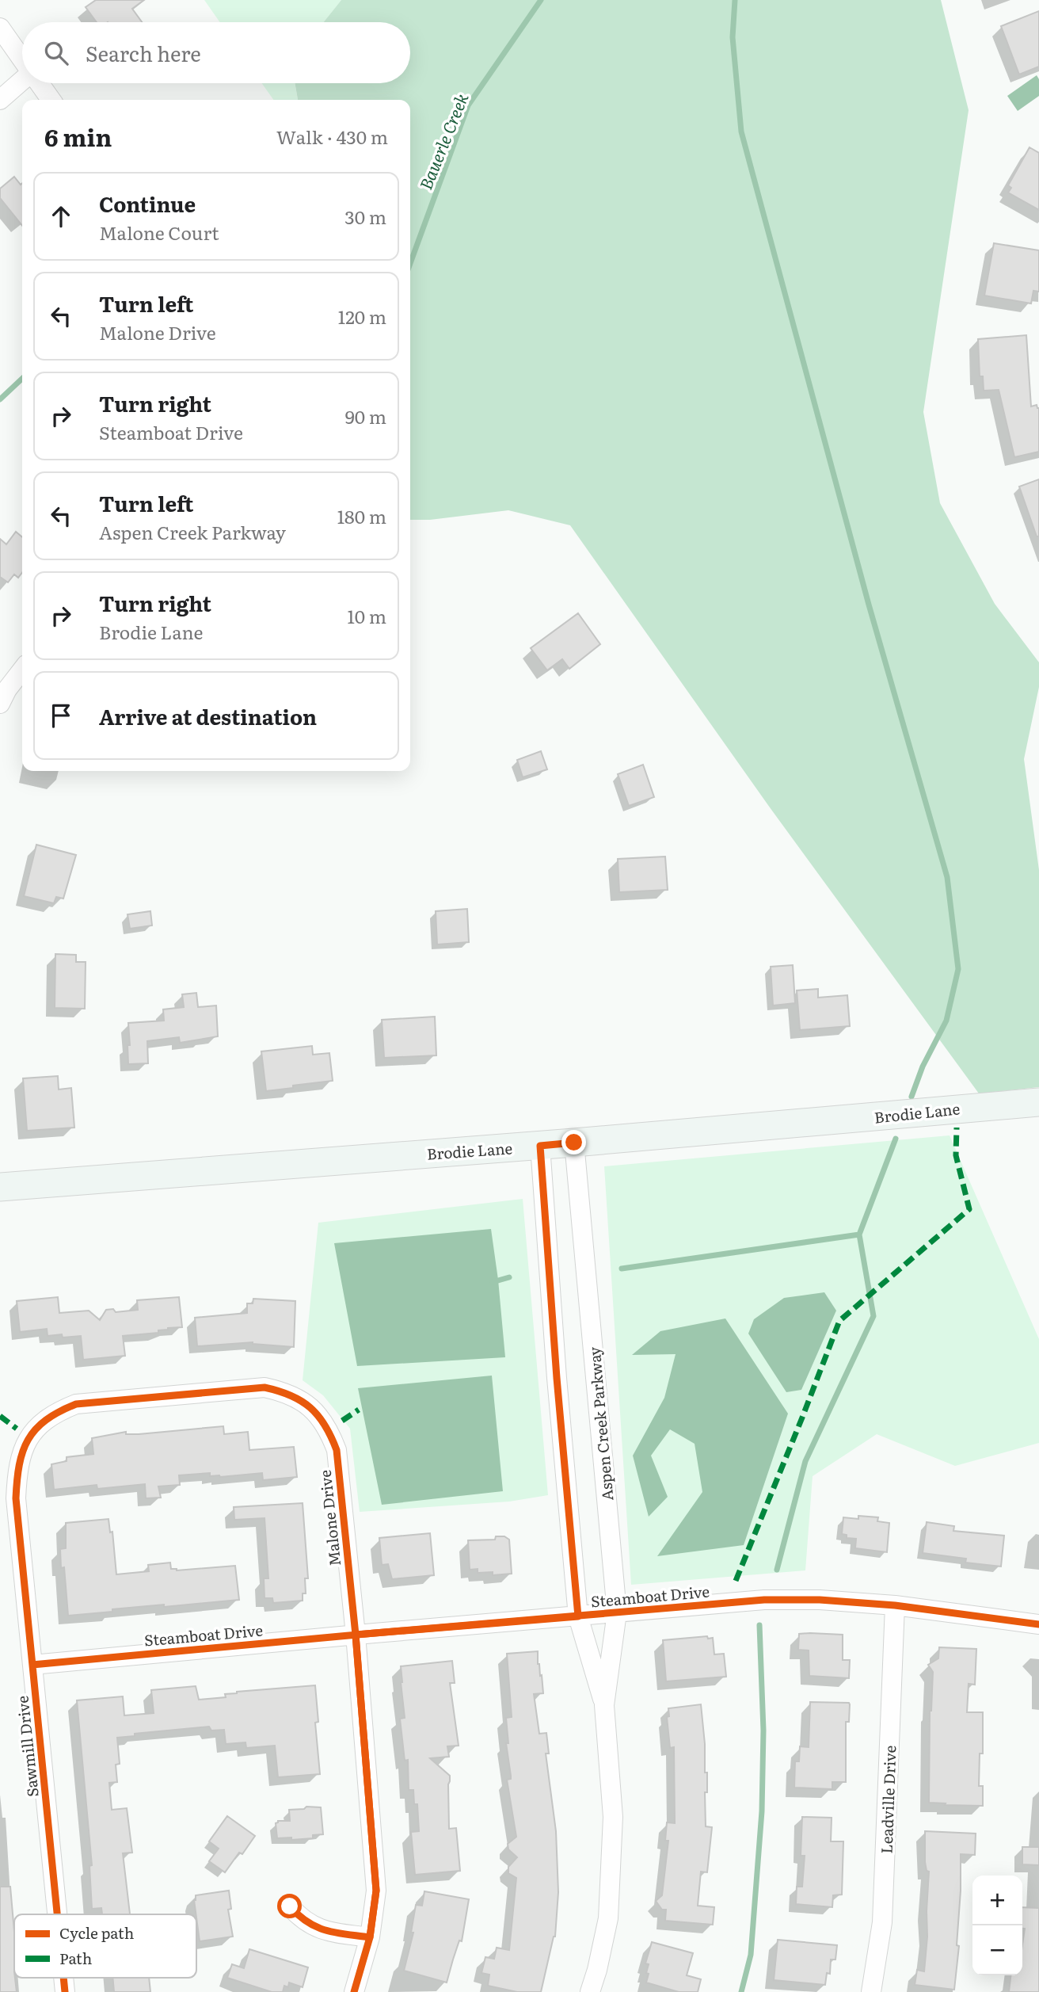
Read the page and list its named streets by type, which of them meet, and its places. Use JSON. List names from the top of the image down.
{
  "streets": {
    "main road": ["Brodie Lane"],
    "street": [
      "Aspen Creek Parkway",
      "Malone Drive",
      "Steamboat Drive",
      "Sawmill Drive",
      "Leadville Drive"
    ]
  },
  "crossings": [
    ["Brodie Lane", "Aspen Creek Parkway"],
    ["Aspen Creek Parkway", "Steamboat Drive"],
    ["Malone Drive", "Steamboat Drive"],
    ["Malone Drive", "Sawmill Drive"],
    ["Steamboat Drive", "Sawmill Drive"],
    ["Steamboat Drive", "Leadville Drive"]
  ],
  "water": ["Bauerle Creek"],
  "legend": ["Cycle path", "Path"],
  "page": {
    "search": "Search here",
    "heading": ["6 min", "Walk · 430 m"],
    "list": [
      ["Continue", "Malone Court", "30 m"],
      ["Turn left", "Malone Drive", "120 m"],
      ["Turn right", "Steamboat Drive", "90 m"],
      ["Turn left", "Aspen Creek Parkway", "180 m"],
      ["Turn right", "Brodie Lane", "10 m"],
      "Arrive at destination"
    ],
    "map_buttons": ["+", "−"]
  }
}
